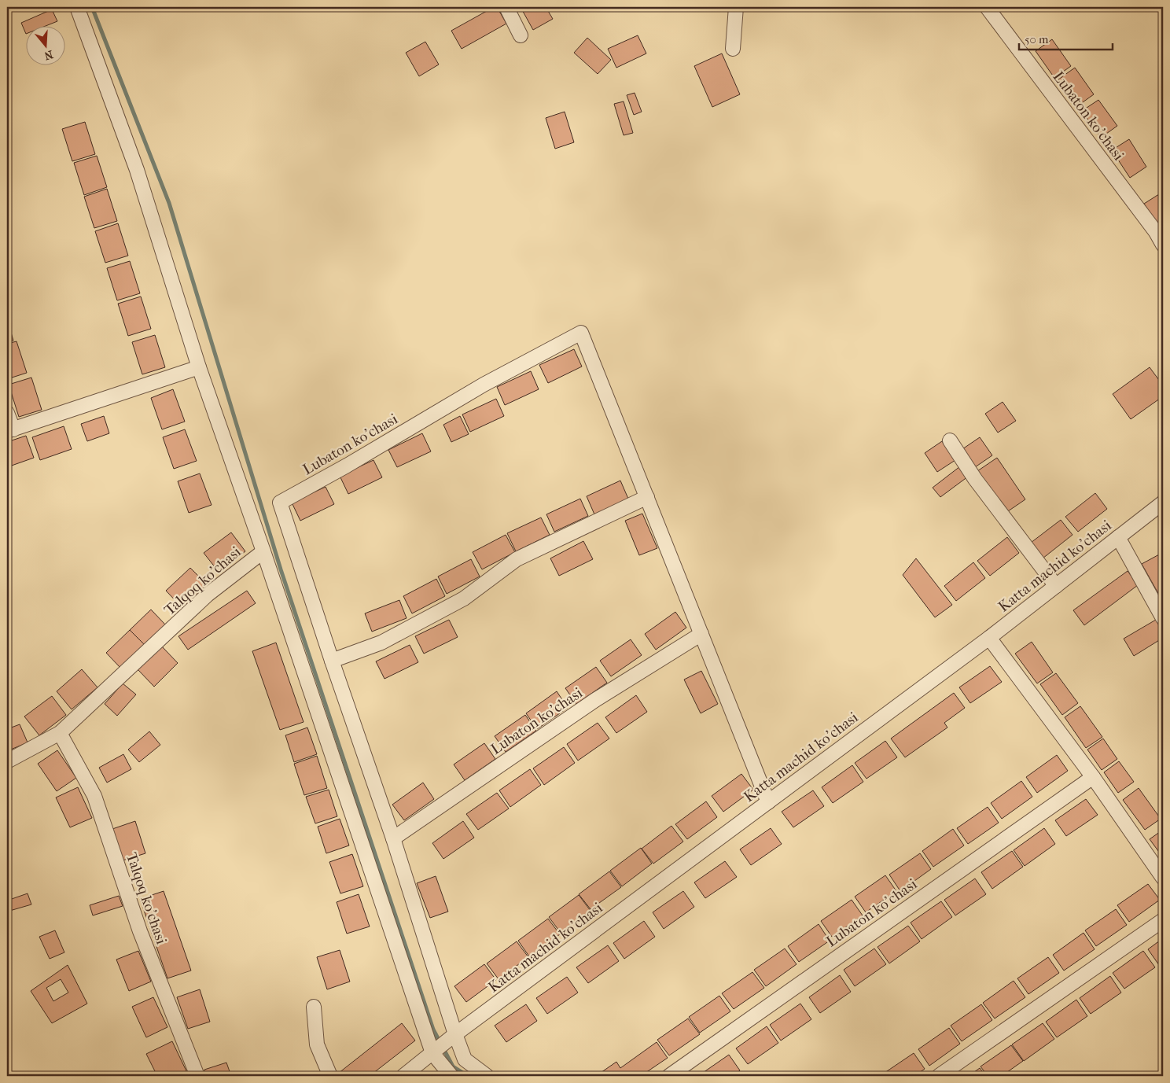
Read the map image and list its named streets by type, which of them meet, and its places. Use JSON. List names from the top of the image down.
{
  "streets": {
    "street": ["Lubaton ko'chasi", "Katta machid ko'chasi", "Talqoq ko'chasi"]
  },
  "crossings": [
    ["Lubaton ko'chasi", "Katta machid ko'chasi"]
  ],
  "scale_bar": "50 m",
  "north": "bottom"
}
